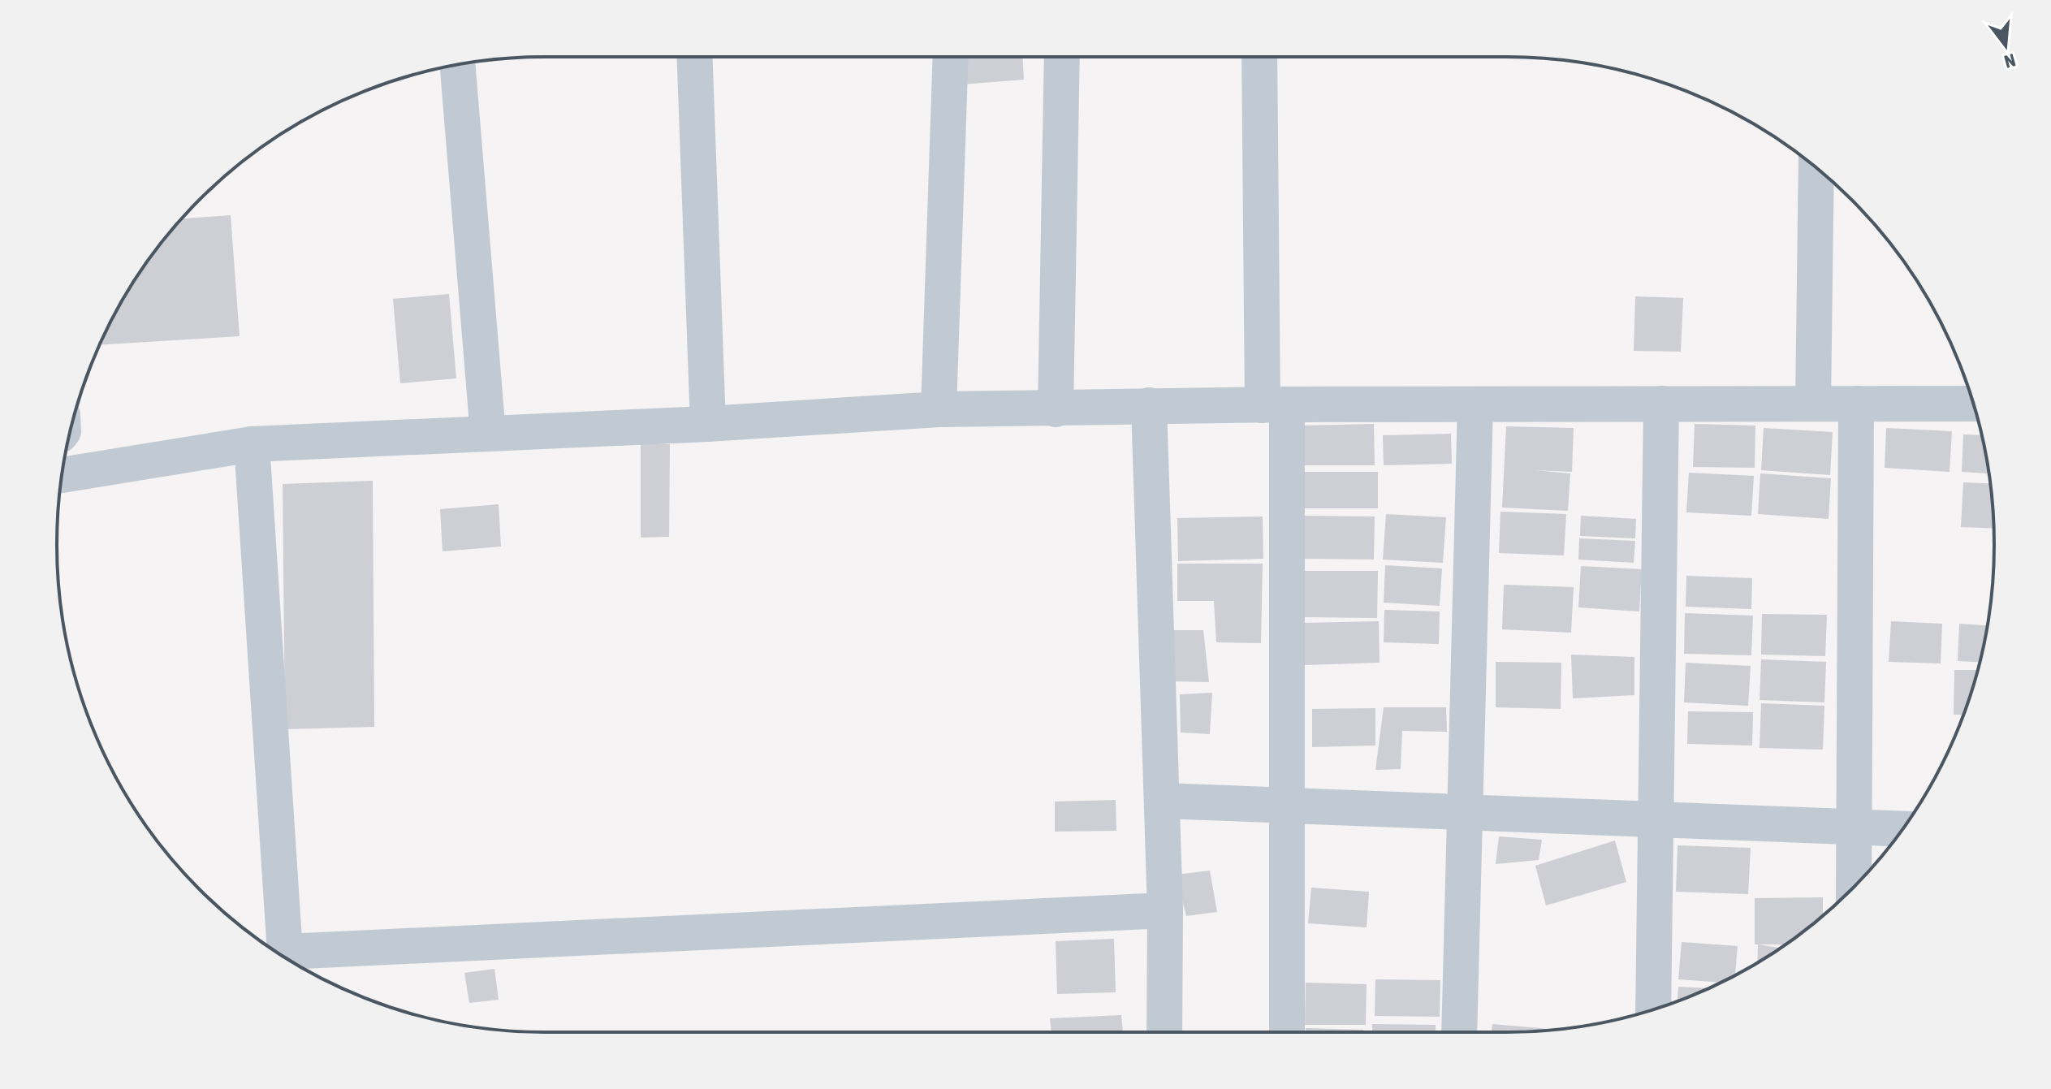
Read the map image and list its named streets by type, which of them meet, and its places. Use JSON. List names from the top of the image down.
{
  "north": "bottom"
}
